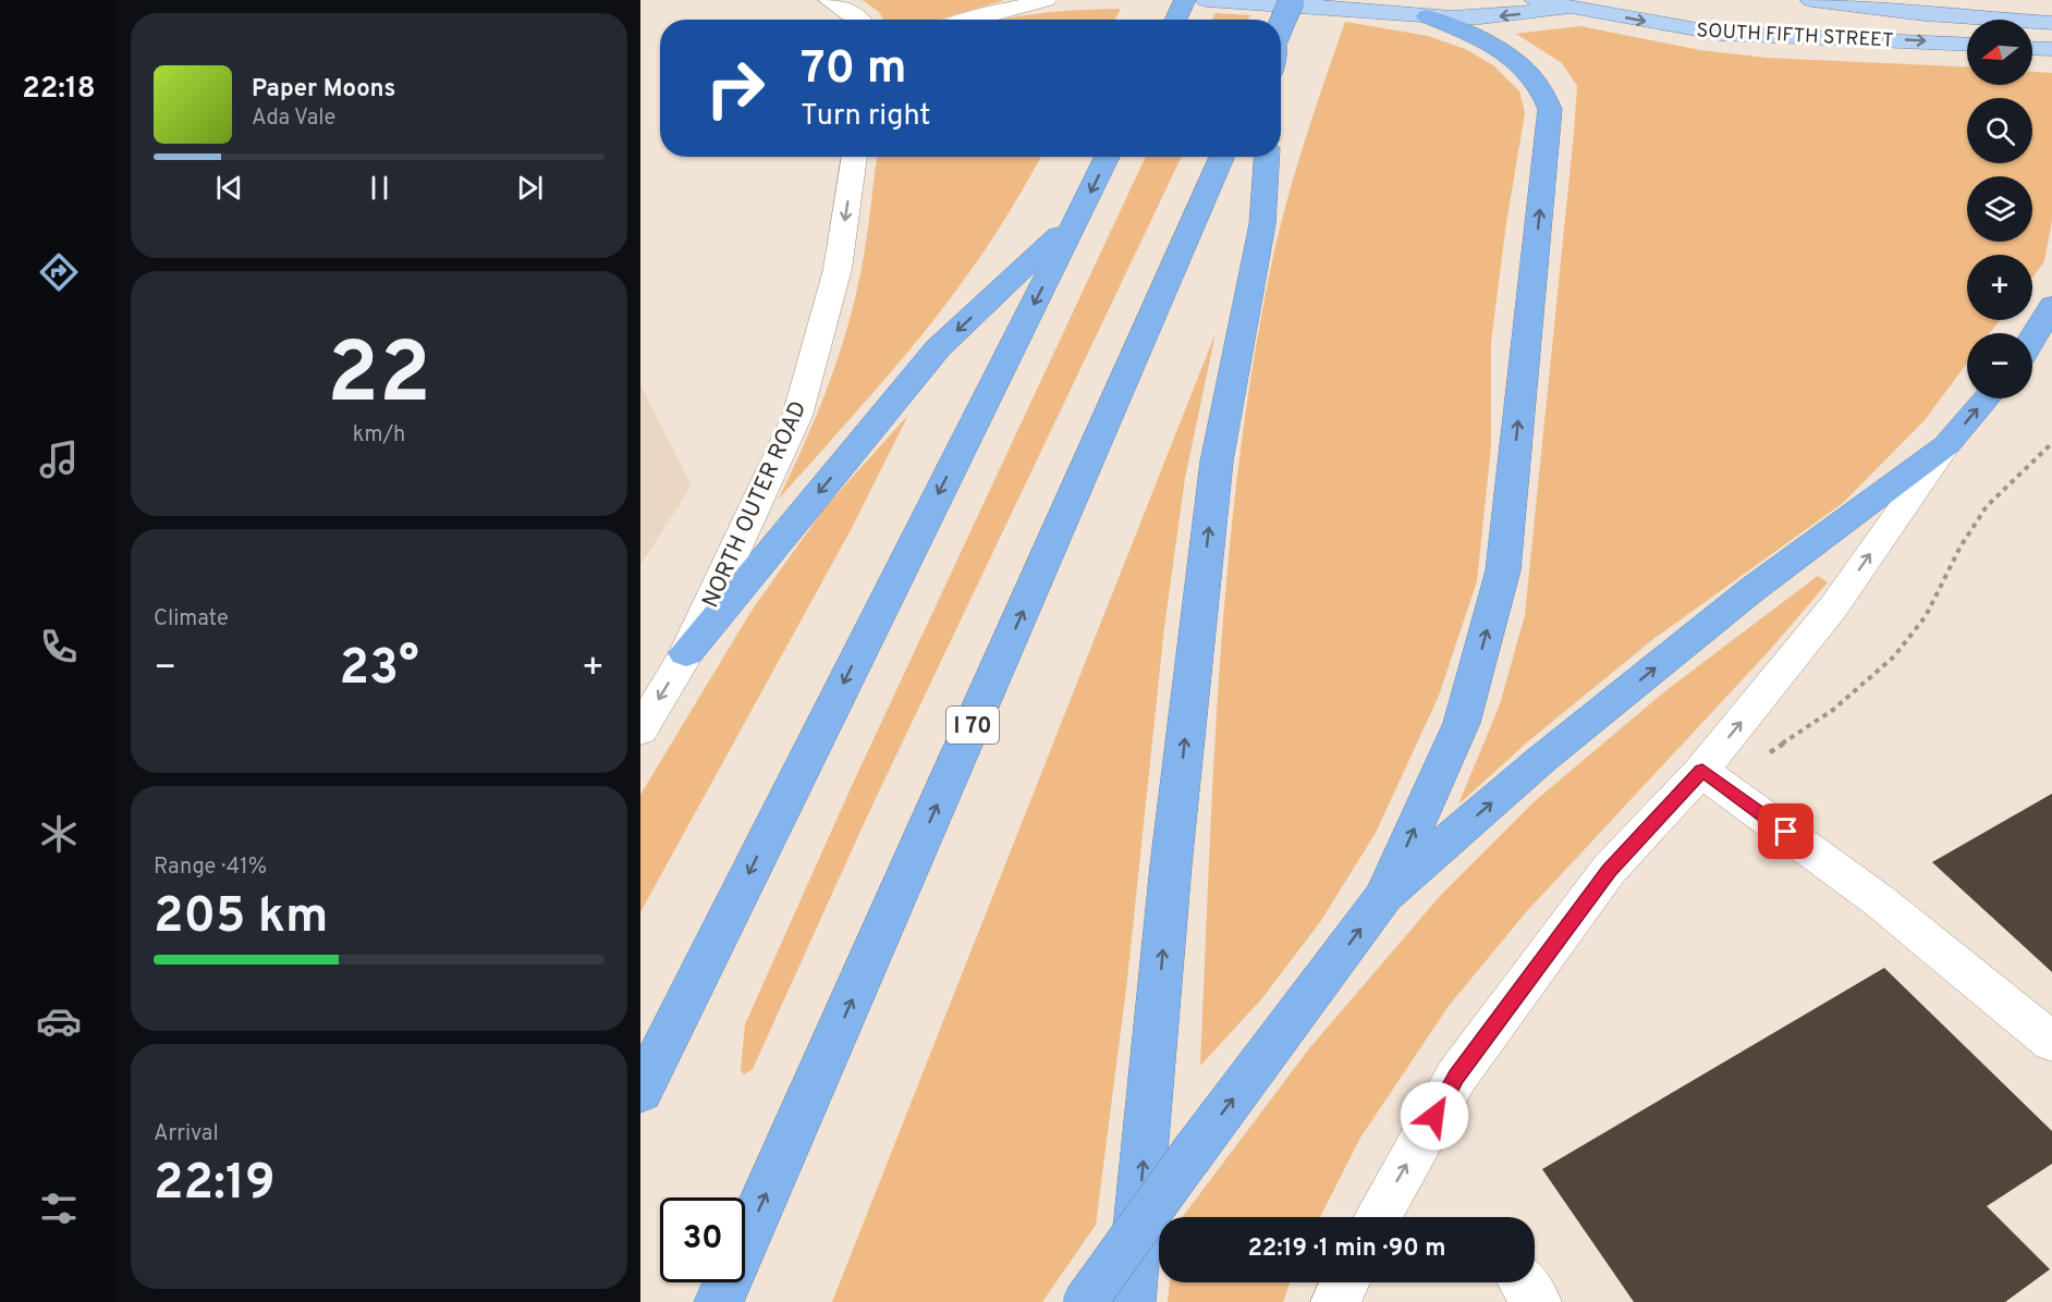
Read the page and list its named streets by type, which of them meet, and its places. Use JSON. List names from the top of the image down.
{
  "streets": {
    "highway": ["I 70"],
    "main road": ["SOUTH FIFTH STREET"],
    "street": ["NORTH OUTER ROAD"]
  },
  "one_way": ["NORTH OUTER ROAD"],
  "north": "left",
  "page": {
    "tabs": "22:18",
    "map_buttons": ["+", "−"],
    "turn": ["70 m", "Turn right"],
    "song": ["Paper Moons", "Ada Vale"],
    "tile": [
      ["22", "km/h"],
      "Climate",
      ["Range · 41%", "205 km"],
      ["Arrival", "22:19"]
    ],
    "heat": ["−", "23°", "+"],
    "limit": "30",
    "trip": "22:19 · 1 min · 90 m"
  }
}
